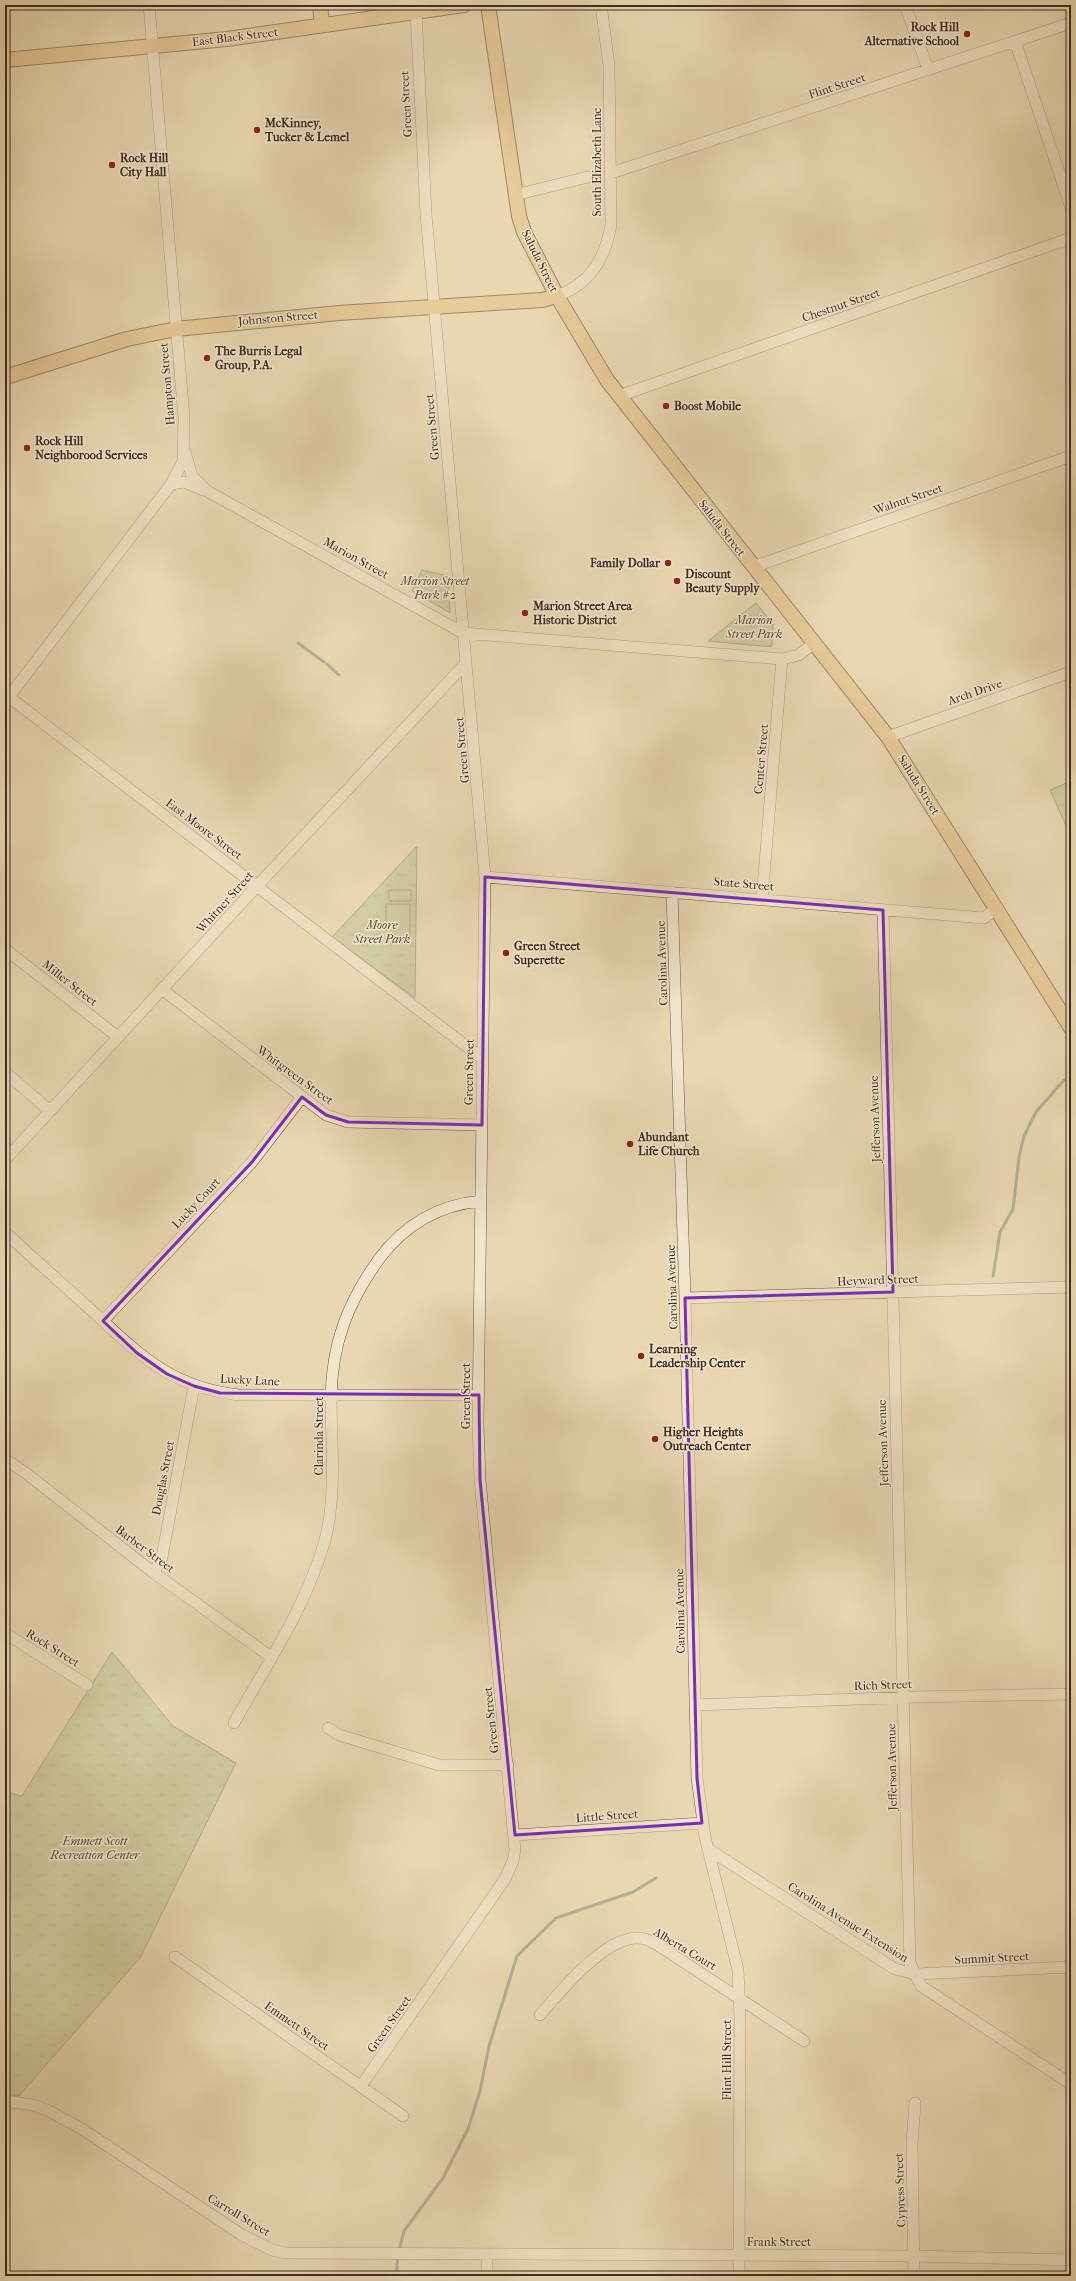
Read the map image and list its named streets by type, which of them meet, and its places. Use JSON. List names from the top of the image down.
{
  "streets": {
    "main road": ["East Black Street", "Saluda Street", "Johnston Street"],
    "street": [
      "Flint Street",
      "Green Street",
      "South Elizabeth Lane",
      "Chestnut Street",
      "Hampton Street",
      "Walnut Street",
      "Marion Street",
      "Arch Drive",
      "Center Street",
      "East Moore Street",
      "State Street",
      "Whitner Street",
      "Carolina Avenue",
      "Miller Street",
      "Whitgreen Street",
      "Jefferson Avenue",
      "Lucky Court",
      "Heyward Street",
      "Lucky Lane",
      "Clarinda Street",
      "Douglas Street",
      "Barber Street",
      "Rock Street",
      "Rich Street",
      "Little Street",
      "Carolina Avenue Extension",
      "Alberta Court",
      "Summit Street",
      "Emmett Street",
      "Flint Hill Street",
      "Cypress Street",
      "Carroll Street",
      "Frank Street"
    ]
  },
  "crossings": [
    ["East Black Street", "Green Street"],
    ["East Black Street", "Hampton Street"],
    ["Flint Street", "South Elizabeth Lane"],
    ["Green Street", "Johnston Street"],
    ["Green Street", "Marion Street"],
    ["Green Street", "East Moore Street"],
    ["Green Street", "State Street"],
    ["Green Street", "Whitner Street"],
    ["Green Street", "Whitgreen Street"],
    ["Green Street", "Lucky Lane"],
    ["Green Street", "Clarinda Street"],
    ["Green Street", "Little Street"],
    ["Green Street", "Emmett Street"],
    ["South Elizabeth Lane", "Saluda Street"],
    ["South Elizabeth Lane", "Johnston Street"],
    ["Saluda Street", "Chestnut Street"],
    ["Saluda Street", "Johnston Street"],
    ["Saluda Street", "Walnut Street"],
    ["Saluda Street", "Arch Drive"],
    ["Saluda Street", "State Street"],
    ["Johnston Street", "Hampton Street"],
    ["Hampton Street", "Marion Street"],
    ["Hampton Street", "East Moore Street"],
    ["Marion Street", "Center Street"],
    ["Center Street", "State Street"],
    ["East Moore Street", "Whitner Street"],
    ["State Street", "Carolina Avenue"],
    ["State Street", "Jefferson Avenue"],
    ["Whitner Street", "Miller Street"],
    ["Whitner Street", "Whitgreen Street"],
    ["Carolina Avenue", "Heyward Street"],
    ["Carolina Avenue", "Rich Street"],
    ["Carolina Avenue", "Little Street"],
    ["Carolina Avenue", "Carolina Avenue Extension"],
    ["Carolina Avenue", "Flint Hill Street"],
    ["Whitgreen Street", "Lucky Court"],
    ["Jefferson Avenue", "Heyward Street"],
    ["Jefferson Avenue", "Rich Street"],
    ["Jefferson Avenue", "Carolina Avenue Extension"],
    ["Jefferson Avenue", "Summit Street"],
    ["Lucky Court", "Lucky Lane"],
    ["Lucky Lane", "Clarinda Street"],
    ["Lucky Lane", "Douglas Street"],
    ["Clarinda Street", "Barber Street"],
    ["Douglas Street", "Barber Street"],
    ["Carolina Avenue Extension", "Summit Street"],
    ["Carolina Avenue Extension", "Flint Hill Street"],
    ["Alberta Court", "Flint Hill Street"],
    ["Flint Hill Street", "Frank Street"],
    ["Cypress Street", "Frank Street"],
    ["Carroll Street", "Frank Street"]
  ],
  "parks": [
    "Marion Street Park #2",
    "Marion Street Park",
    "Moore Street Park",
    "Emmett Scott Recreation Center"
  ],
  "places": [
    "Rock Hill Alternative School",
    "McKinney, Tucker & Lemel",
    "Rock Hill City Hall",
    "The Burris Legal Group, P.A.",
    "Boost Mobile",
    "Rock Hill Neighborood Services",
    "Family Dollar",
    "Discount Beauty Supply",
    "Marion Street Area Historic District",
    "Green Street Superette",
    "Abundant Life Church",
    "Learning Leadership Center",
    "Higher Heights Outreach Center"
  ]
}
